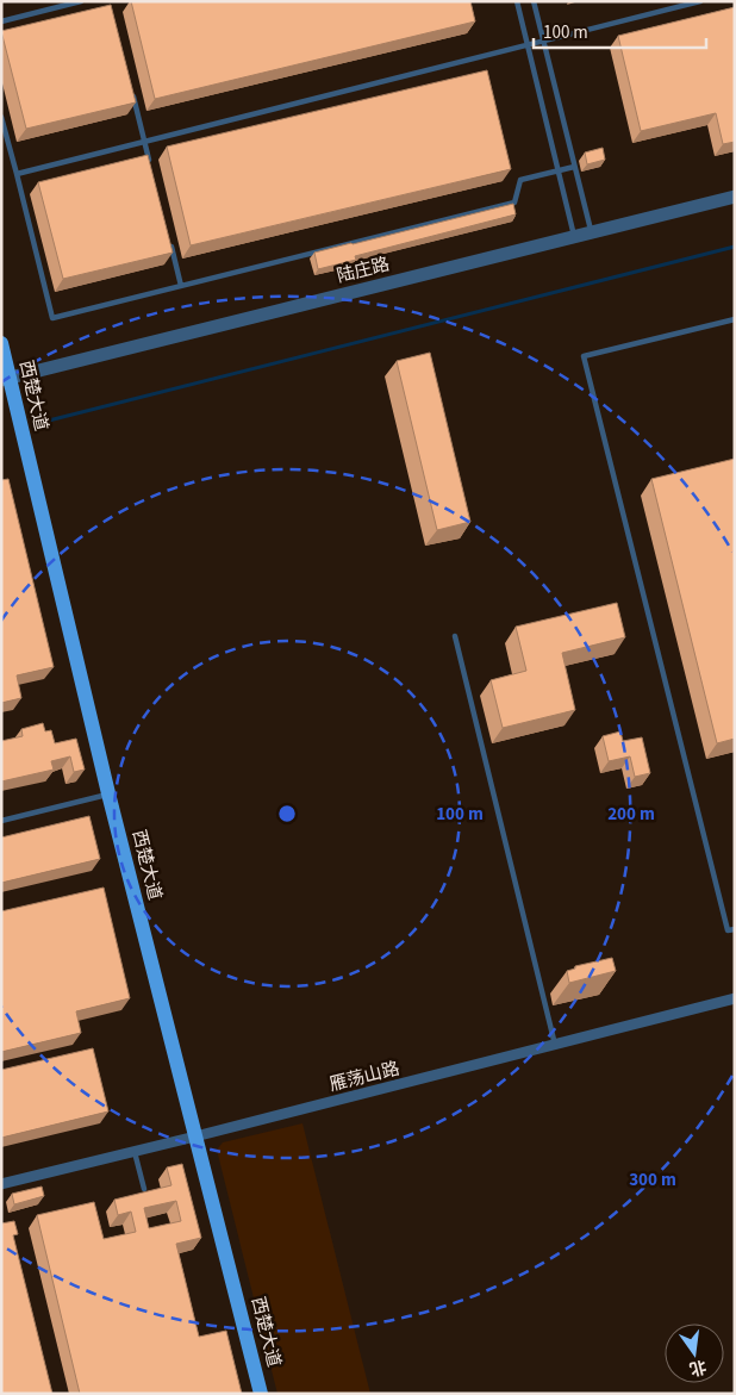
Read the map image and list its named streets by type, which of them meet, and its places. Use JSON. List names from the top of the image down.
{
  "streets": {
    "main road": ["西楚大道"],
    "street": ["陆庄路", "雁荡山路"]
  },
  "crossings": [
    ["陆庄路", "西楚大道"],
    ["西楚大道", "雁荡山路"]
  ],
  "scale_bar": "100 m",
  "north": "bottom",
  "rings": ["100 m", "200 m", "300 m"]
}
